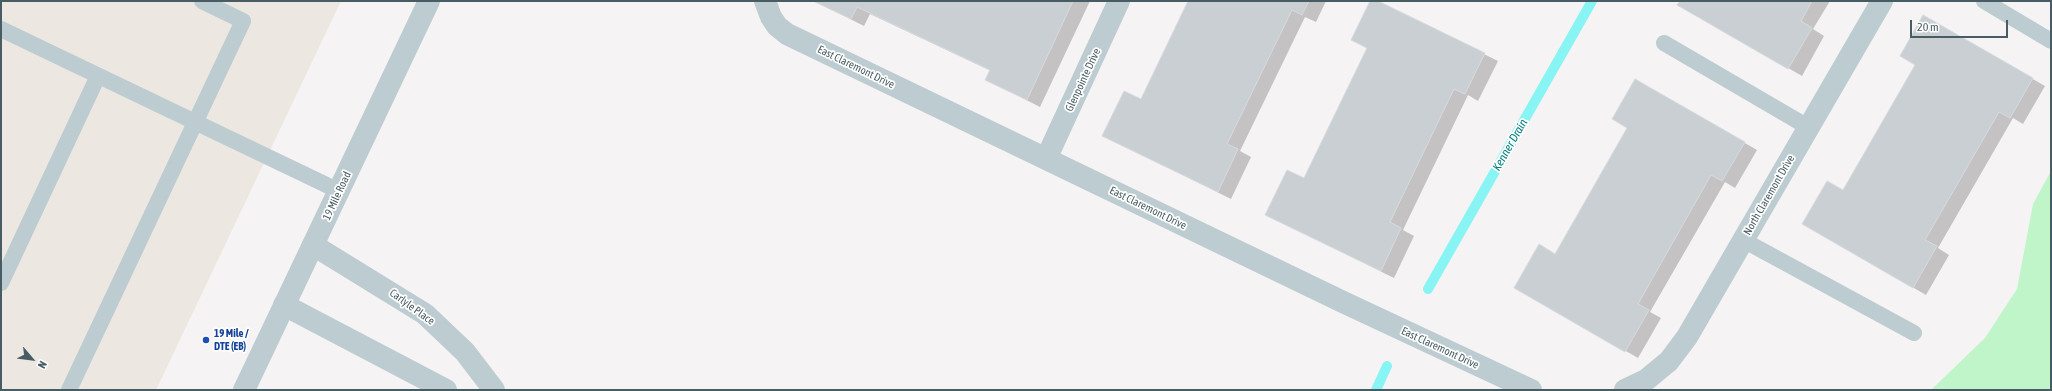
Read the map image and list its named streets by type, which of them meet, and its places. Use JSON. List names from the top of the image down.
{
  "streets": {
    "street": [
      "East Claremont Drive",
      "Glenpointe Drive",
      "North Claremont Drive",
      "19 Mile Road",
      "Carlyle Place"
    ]
  },
  "crossings": [
    ["East Claremont Drive", "Glenpointe Drive"],
    ["19 Mile Road", "Carlyle Place"]
  ],
  "water": ["Kenner Drain"],
  "places": ["19 Mile / DTE (EB)"],
  "scale_bar": "20 m",
  "north": "bottom right"
}
